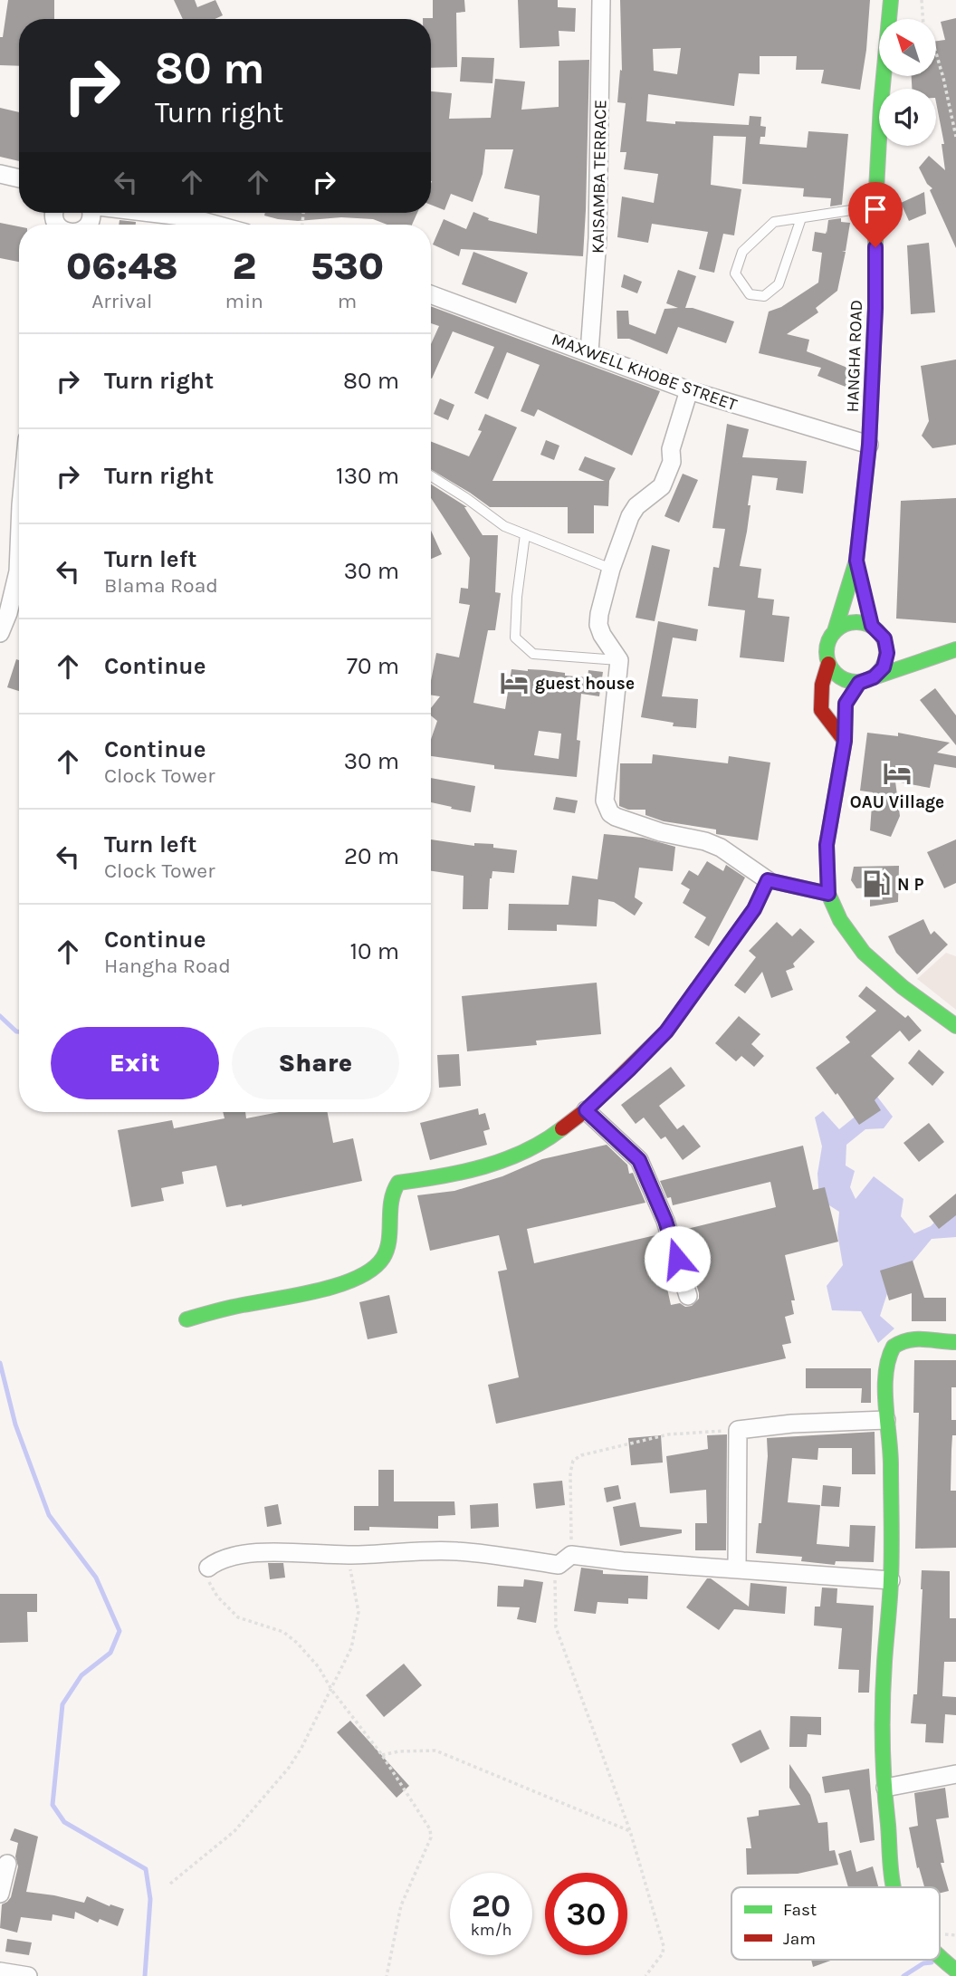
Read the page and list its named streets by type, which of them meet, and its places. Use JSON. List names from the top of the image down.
{
  "streets": {
    "main road": ["HANGHA ROAD"],
    "street": ["KAISAMBA TERRACE", "MAXWELL KHOBE STREET"]
  },
  "crossings": [
    ["KAISAMBA TERRACE", "MAXWELL KHOBE STREET"],
    ["HANGHA ROAD", "MAXWELL KHOBE STREET"]
  ],
  "places": {
    "hotel": ["guest house", "OAU Village"],
    "fuel station": ["N P"]
  },
  "legend": ["Fast", "Jam"],
  "north": "top left",
  "page": {
    "turn": ["80 m", "Turn right"],
    "eta": [
      "06:48",
      "Arrival",
      "2",
      "min",
      "530",
      "m"
    ],
    "list": [
      {
        "name": "Turn right",
        "value": "80 m"
      },
      {
        "name": "Turn right",
        "value": "130 m"
      },
      {
        "name": "Turn left",
        "note": "Blama Road",
        "value": "30 m"
      },
      {
        "name": "Continue",
        "value": "70 m"
      },
      {
        "name": "Continue",
        "note": "Clock Tower",
        "value": "30 m"
      },
      {
        "name": "Turn left",
        "note": "Clock Tower",
        "value": "20 m"
      },
      {
        "name": "Continue",
        "note": "Hangha Road",
        "value": "10 m"
      }
    ],
    "buttons": ["Exit", "Share"],
    "speed": "20 km/h",
    "limit": "30"
  }
}
